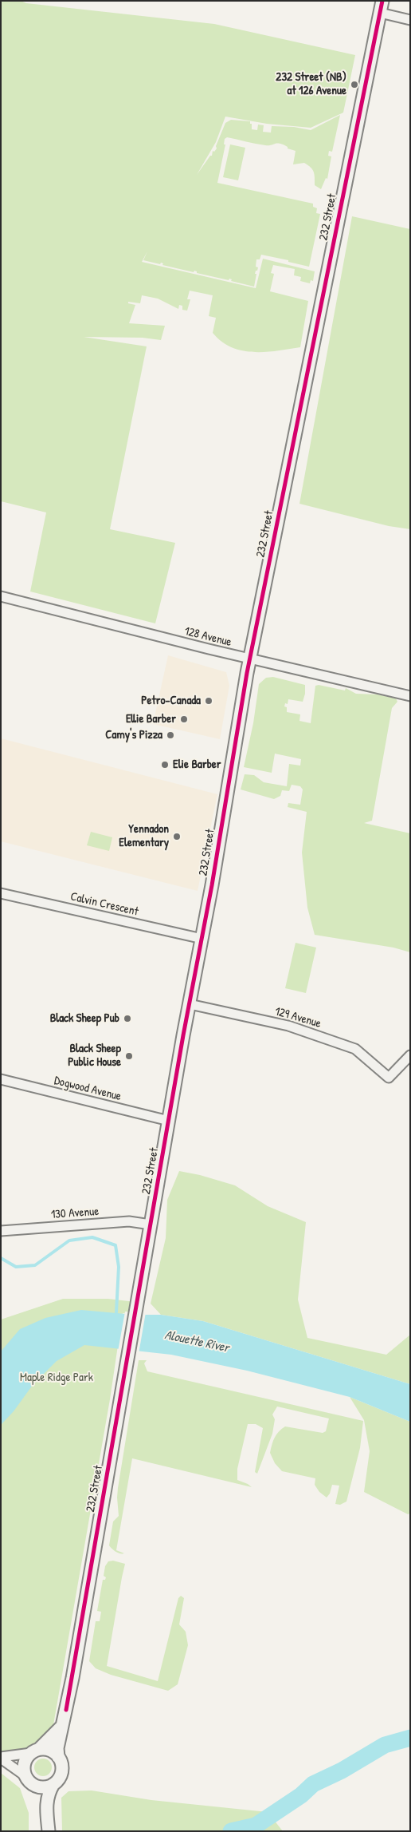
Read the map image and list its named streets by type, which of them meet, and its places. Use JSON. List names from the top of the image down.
{
  "streets": {
    "main road": ["232 Street"],
    "street": [
      "128 Avenue",
      "Calvin Crescent",
      "129 Avenue",
      "Dogwood Avenue",
      "130 Avenue"
    ]
  },
  "crossings": [
    ["232 Street", "128 Avenue"],
    ["232 Street", "Calvin Crescent"],
    ["232 Street", "129 Avenue"],
    ["232 Street", "Dogwood Avenue"],
    ["232 Street", "130 Avenue"]
  ],
  "water": ["Alouette River"],
  "parks": ["Maple Ridge Park"],
  "places": [
    "232 Street (NB) at 126 Avenue",
    "Petro-Canada",
    "Ellie Barber",
    "Camy's Pizza",
    "Elie Barber",
    "Yennadon Elementary",
    "Black Sheep Pub",
    "Black Sheep Public House"
  ]
}
